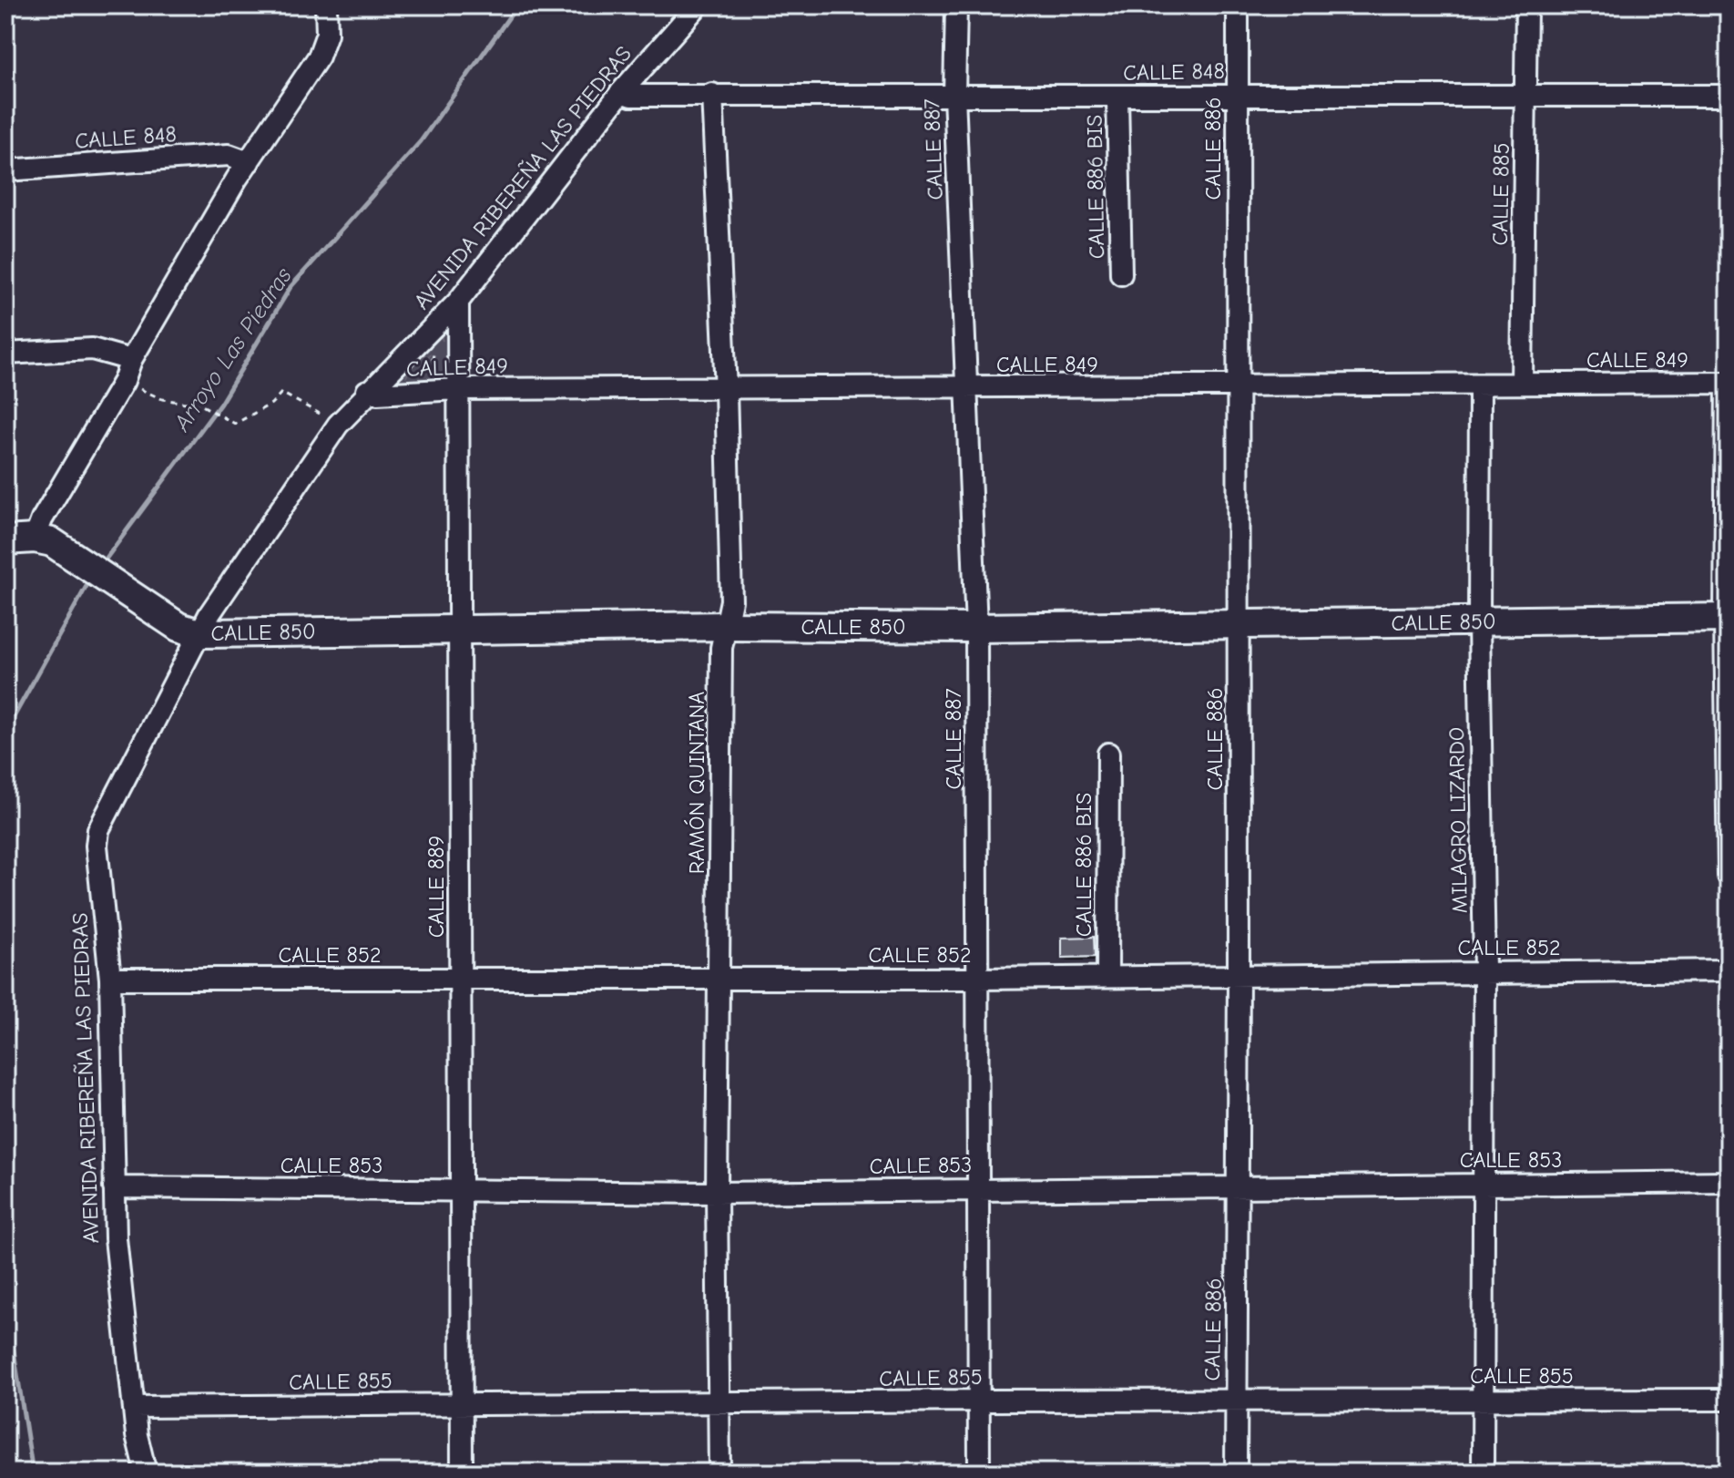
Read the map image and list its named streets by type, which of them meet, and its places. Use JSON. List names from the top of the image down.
{
  "streets": {
    "main road": ["CALLE 850"],
    "street": [
      "CALLE 848",
      "CALLE 886",
      "CALLE 887",
      "AVENIDA RIBEREÑA LAS PIEDRAS",
      "CALLE 886 BIS",
      "CALLE 885",
      "CALLE 849",
      "RAMÓN QUINTANA",
      "MILAGRO LIZARDO",
      "CALLE 889",
      "CALLE 852",
      "CALLE 853",
      "CALLE 855"
    ]
  },
  "crossings": [
    ["CALLE 848", "CALLE 886"],
    ["CALLE 848", "CALLE 887"],
    ["CALLE 848", "AVENIDA RIBEREÑA LAS PIEDRAS"],
    ["CALLE 848", "CALLE 886 BIS"],
    ["CALLE 848", "CALLE 885"],
    ["CALLE 848", "RAMÓN QUINTANA"],
    ["CALLE 886", "CALLE 849"],
    ["CALLE 886", "CALLE 850"],
    ["CALLE 886", "CALLE 852"],
    ["CALLE 886", "CALLE 853"],
    ["CALLE 886", "CALLE 855"],
    ["CALLE 887", "CALLE 849"],
    ["CALLE 887", "CALLE 850"],
    ["CALLE 887", "CALLE 852"],
    ["CALLE 887", "CALLE 853"],
    ["CALLE 887", "CALLE 855"],
    ["AVENIDA RIBEREÑA LAS PIEDRAS", "CALLE 849"],
    ["AVENIDA RIBEREÑA LAS PIEDRAS", "CALLE 850"],
    ["AVENIDA RIBEREÑA LAS PIEDRAS", "CALLE 889"],
    ["AVENIDA RIBEREÑA LAS PIEDRAS", "CALLE 852"],
    ["AVENIDA RIBEREÑA LAS PIEDRAS", "CALLE 853"],
    ["AVENIDA RIBEREÑA LAS PIEDRAS", "CALLE 855"],
    ["CALLE 886 BIS", "CALLE 852"],
    ["CALLE 885", "CALLE 849"],
    ["CALLE 849", "RAMÓN QUINTANA"],
    ["CALLE 849", "MILAGRO LIZARDO"],
    ["CALLE 849", "CALLE 889"],
    ["CALLE 850", "RAMÓN QUINTANA"],
    ["CALLE 850", "MILAGRO LIZARDO"],
    ["CALLE 850", "CALLE 889"],
    ["RAMÓN QUINTANA", "CALLE 852"],
    ["RAMÓN QUINTANA", "CALLE 853"],
    ["RAMÓN QUINTANA", "CALLE 855"],
    ["MILAGRO LIZARDO", "CALLE 852"],
    ["MILAGRO LIZARDO", "CALLE 853"],
    ["MILAGRO LIZARDO", "CALLE 855"],
    ["CALLE 889", "CALLE 852"],
    ["CALLE 889", "CALLE 853"],
    ["CALLE 889", "CALLE 855"]
  ],
  "water": ["Arroyo Las Piedras"]
}
